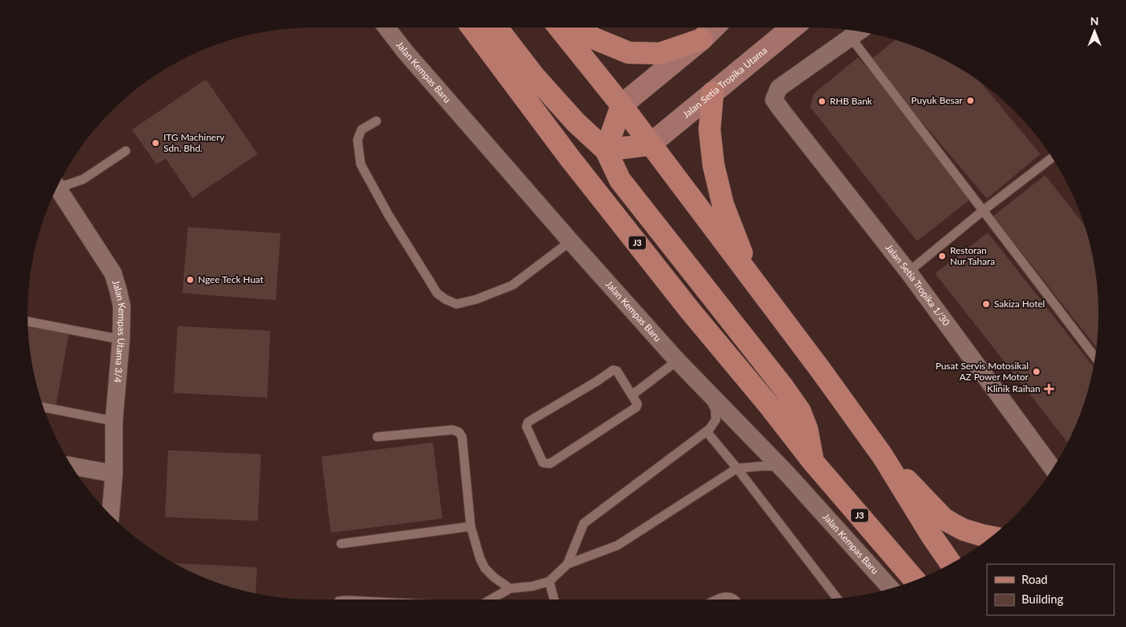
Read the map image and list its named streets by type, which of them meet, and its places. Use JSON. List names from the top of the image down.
{
  "streets": {
    "main road": ["Jalan Setia Tropika Utama", "J3"],
    "street": ["Jalan Kempas Baru", "Jalan Setia Tropika 1/30", "Jalan Kempas Utama 3/4"]
  },
  "places": {
    "other": [
      "Puyuk Besar",
      "RHB Bank",
      "ITG Machinery Sdn. Bhd.",
      "Restoran Nur Tahara",
      "Ngee Teck Huat",
      "Sakiza Hotel",
      "Pusat Servis Motosikal AZ Power Motor"
    ],
    "health": ["Klinik Raihan"]
  },
  "legend": ["Road", "Building"],
  "north": "top"
}
